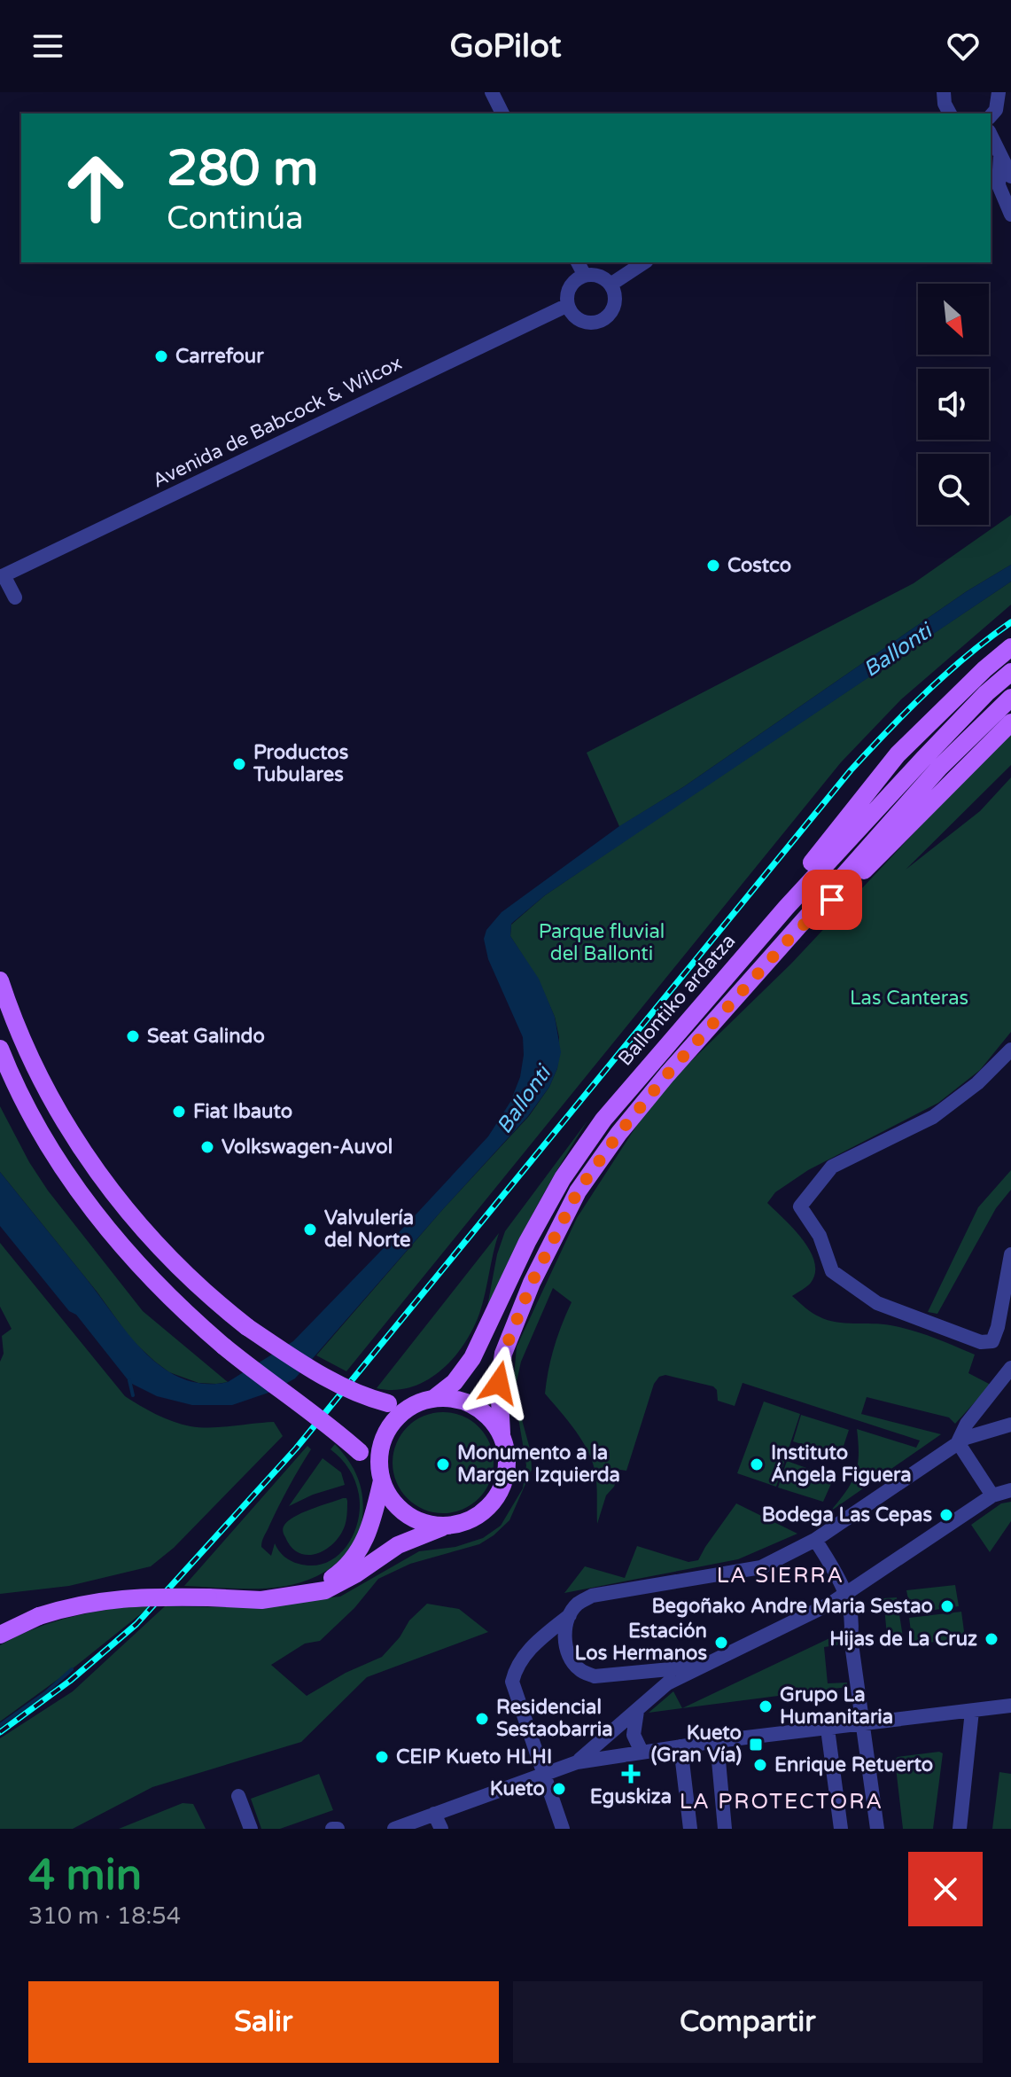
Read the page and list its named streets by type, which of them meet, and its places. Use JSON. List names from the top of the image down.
{
  "streets": {
    "main road": ["Ballontiko ardatza"],
    "street": ["Avenida de Babcock & Wilcox"]
  },
  "districts": ["LA SIERRA", "LA PROTECTORA"],
  "water": ["Ballonti"],
  "parks": ["Parque fluvial del Ballonti", "Las Canteras"],
  "places": {
    "other": [
      "Carrefour",
      "Costco",
      "Productos Tubulares",
      "Seat Galindo",
      "Fiat Ibauto",
      "Volkswagen-Auvol",
      "Valvulería del Norte",
      "Monumento a la Margen Izquierda",
      "Instituto Ángela Figuera",
      "Bodega Las Cepas",
      "Begoñako Andre Maria Sestao",
      "Hijas de La Cruz",
      "Estación Los Hermanos",
      "Grupo La Humanitaria",
      "Residencial Sestaobarria",
      "CEIP Kueto HLHI",
      "Enrique Retuerto",
      "Kueto"
    ],
    "transit": ["Kueto (Gran Vía)"],
    "health": ["Eguskiza"]
  },
  "north": "bottom right",
  "page": {
    "header": "GoPilot",
    "turn": ["280 m", "Continúa"],
    "heading": ["4 min", "310 m · 18:54"],
    "buttons": ["Salir", "Compartir"]
  }
}
